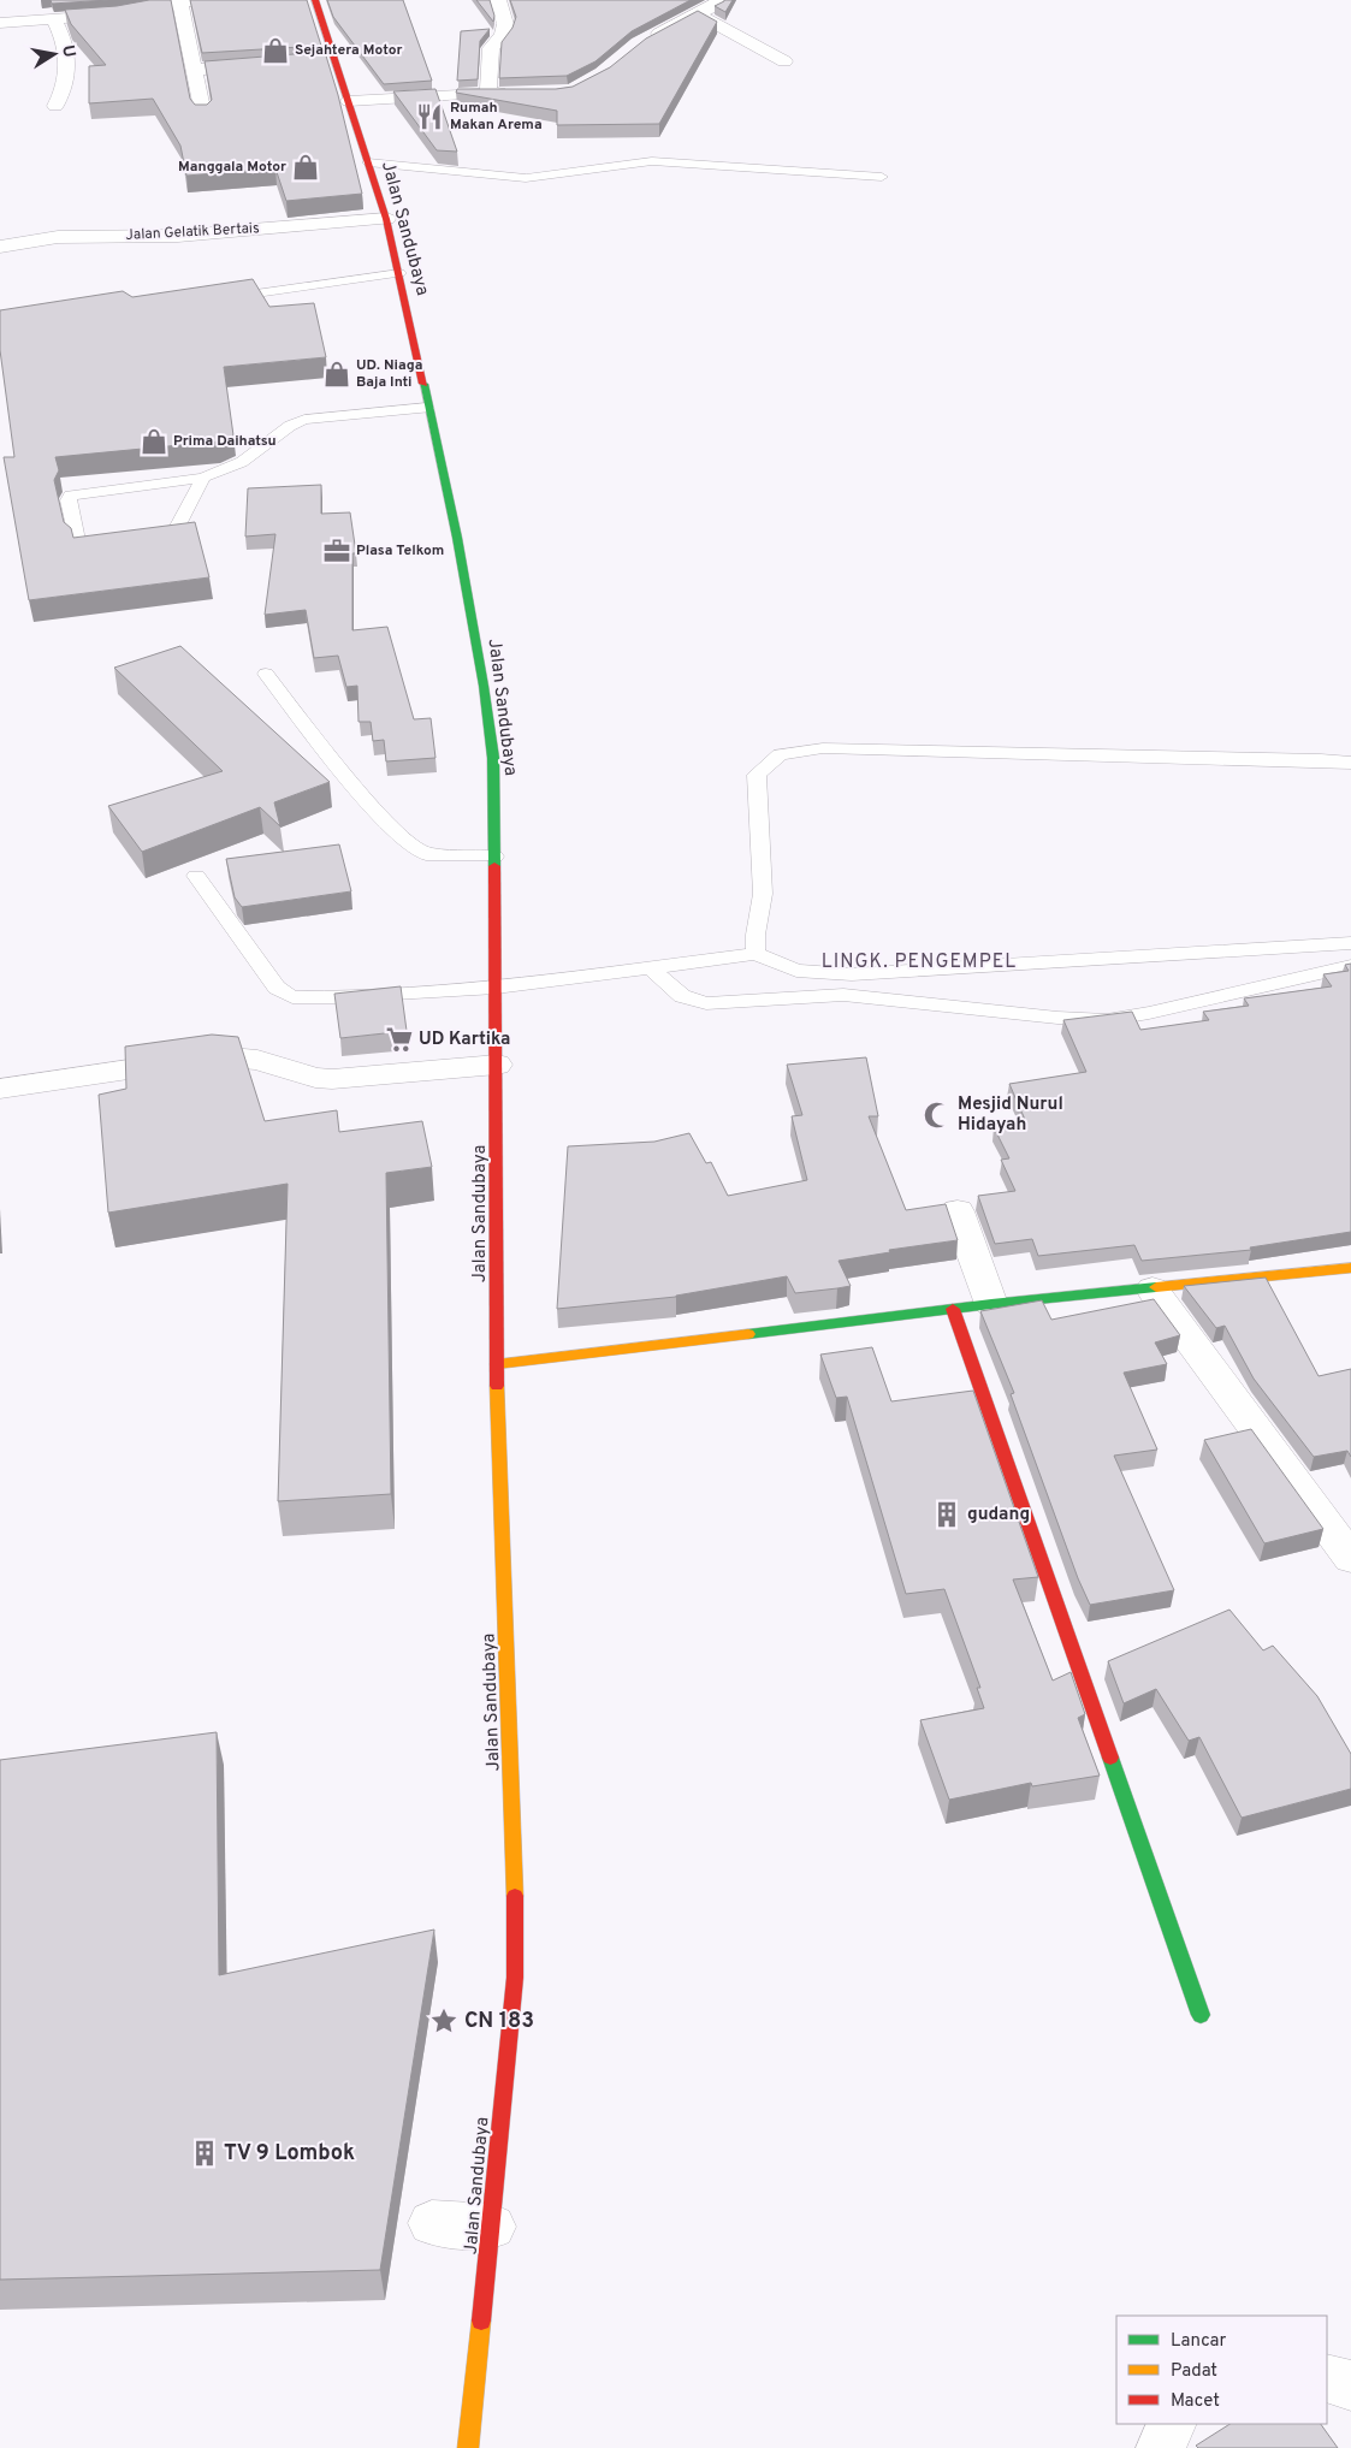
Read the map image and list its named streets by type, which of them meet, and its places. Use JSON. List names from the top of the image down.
{
  "streets": {
    "main road": ["Jalan Sandubaya"],
    "street": ["Jalan Gelatik Bertais"]
  },
  "crossings": [
    ["Jalan Sandubaya", "Jalan Gelatik Bertais"]
  ],
  "districts": ["LINGK. PENGEMPEL"],
  "places": {
    "shop": [
      "Sejahtera Motor",
      "Manggala Motor",
      "UD. Niaga Baja Inti",
      "Prima Daihatsu"
    ],
    "restaurant": ["Rumah Makan Arema"],
    "office": ["Plasa Telkom"],
    "supermarket": ["UD Kartika"],
    "mosque": ["Mesjid Nurul Hidayah"],
    "building": ["gudang", "TV 9 Lombok"],
    "place": ["CN 183"]
  },
  "legend": ["Lancar", "Padat", "Macet"],
  "north": "right"
}
